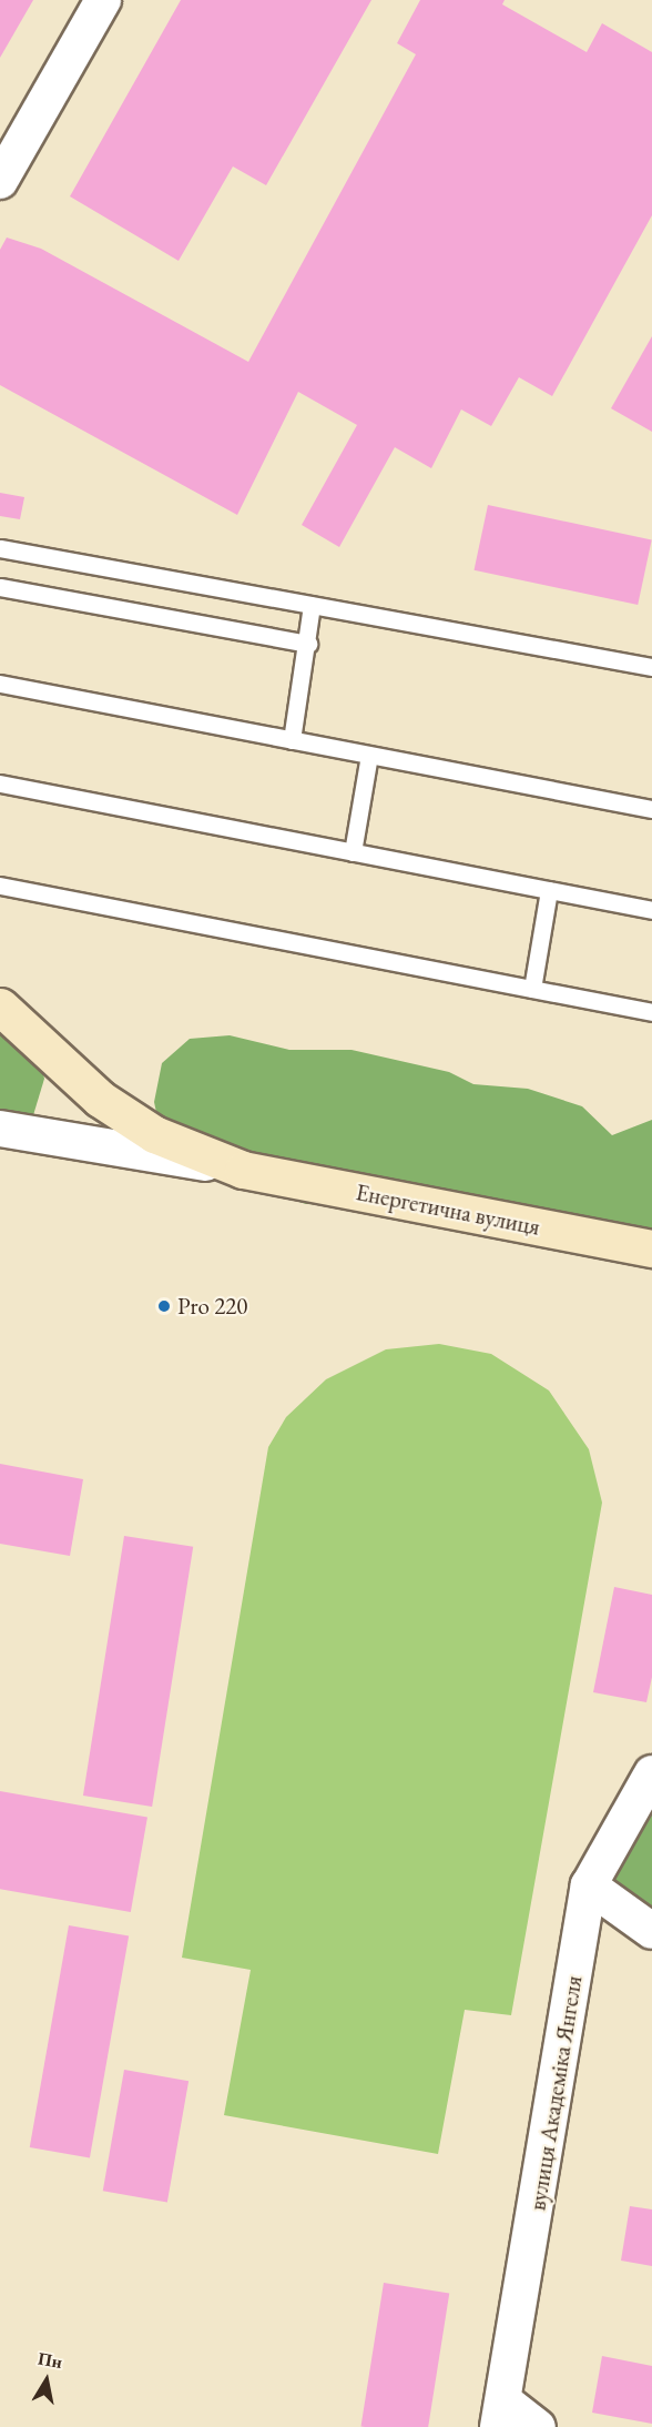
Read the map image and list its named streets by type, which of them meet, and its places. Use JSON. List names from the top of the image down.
{
  "streets": {
    "main road": ["Енергетична вулиця"],
    "street": ["вулиця Академіка Янгеля"]
  },
  "places": ["Pro 220"],
  "north": "top"
}
